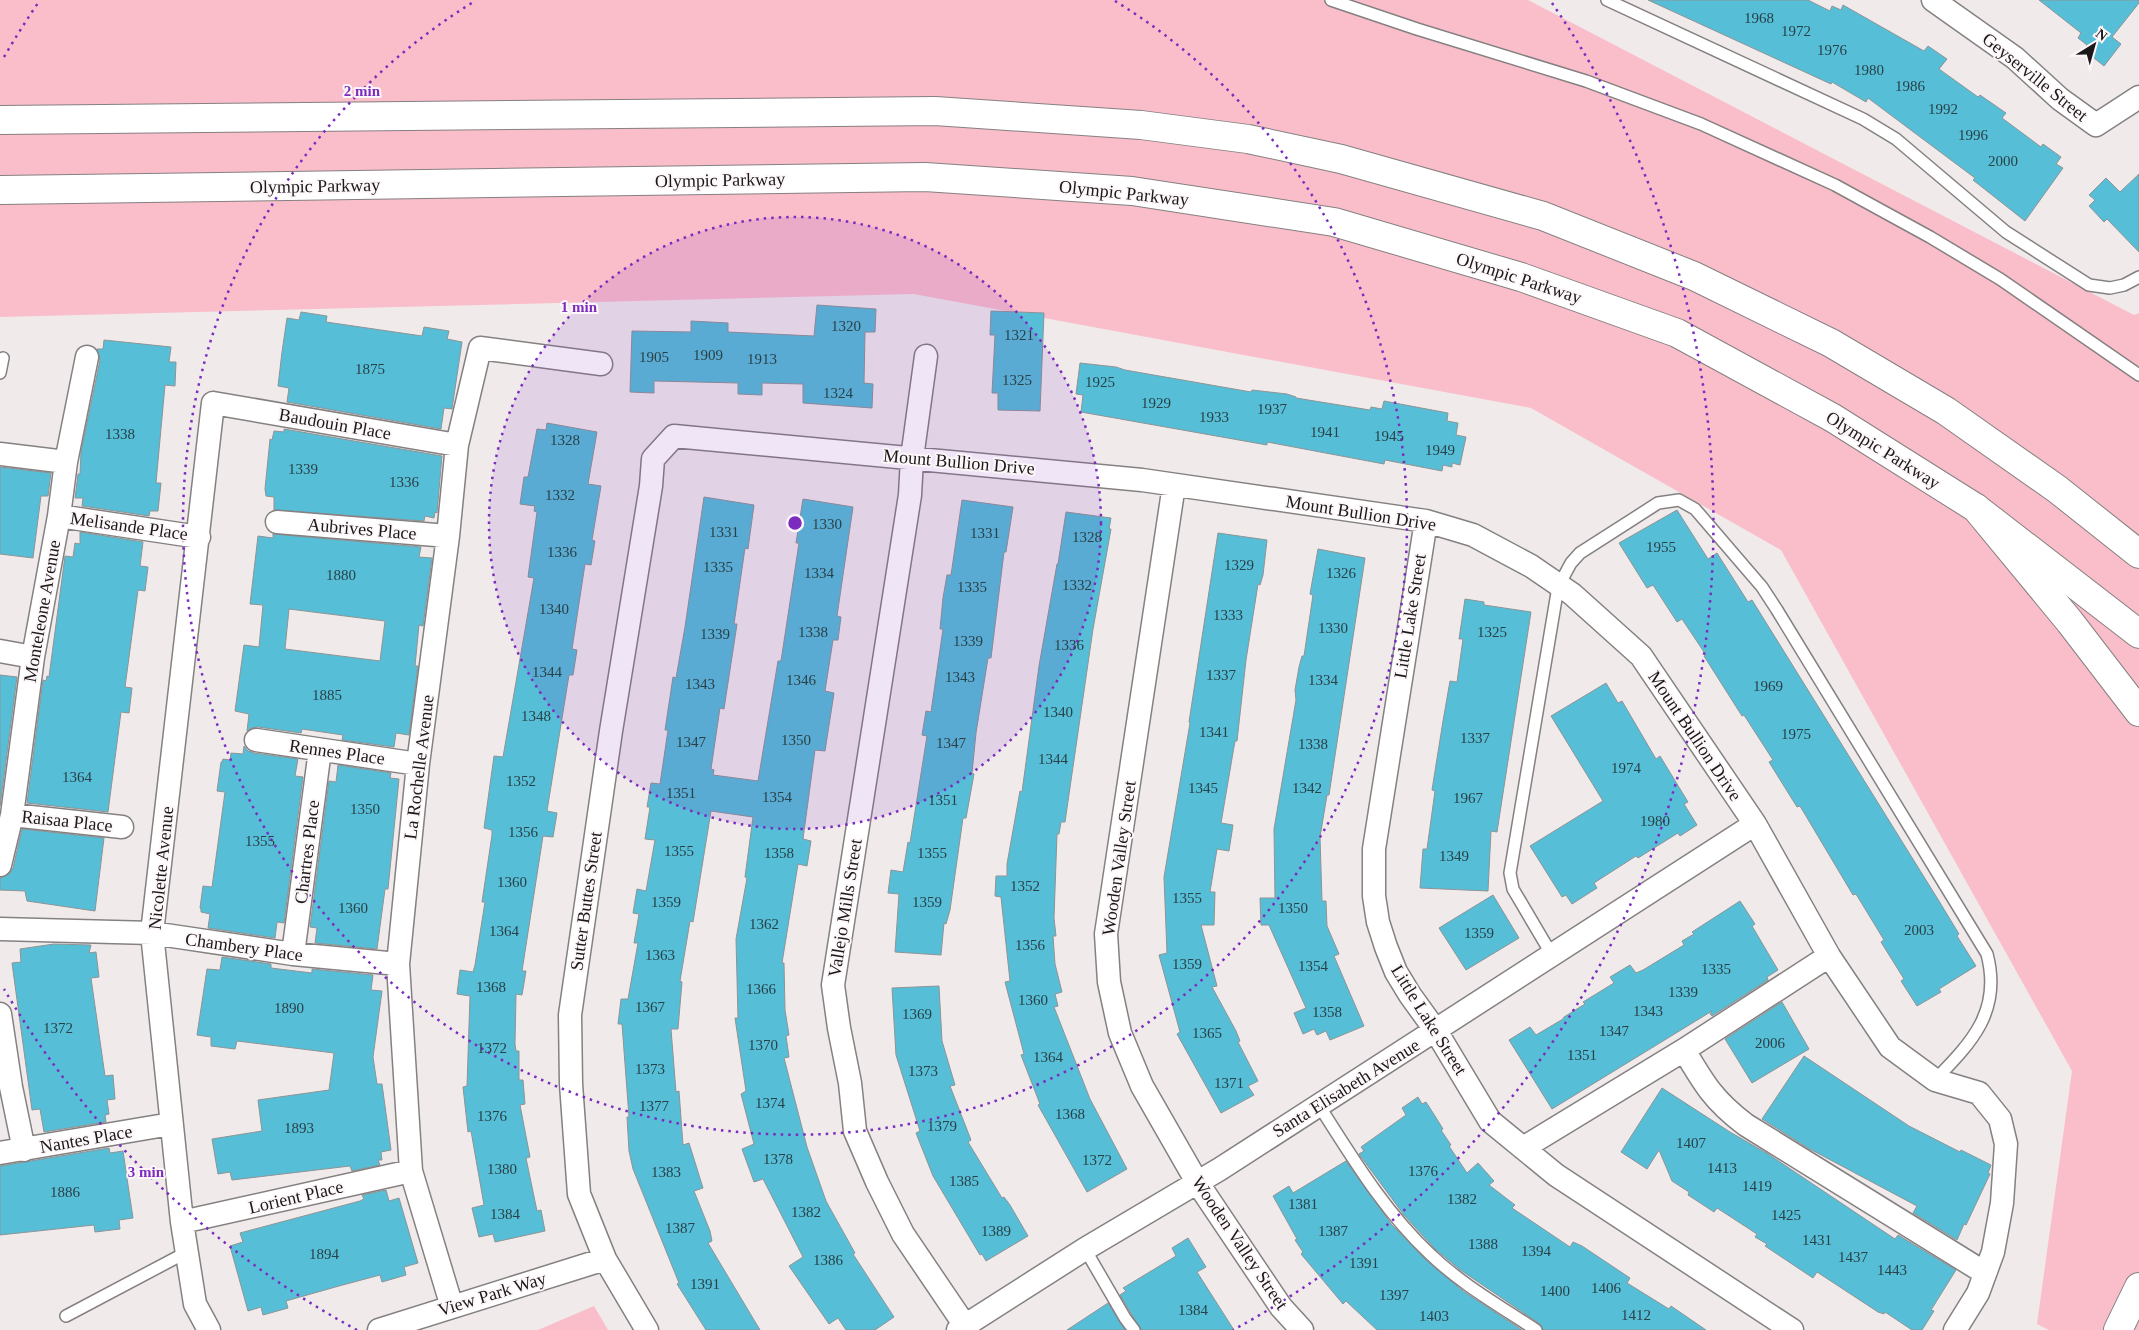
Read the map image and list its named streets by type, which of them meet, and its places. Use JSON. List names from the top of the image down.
{
  "streets": {
    "main road": ["Olympic Parkway"],
    "street": [
      "Geyserville Street",
      "Baudouin Place",
      "Mount Bullion Drive",
      "Melisande Place",
      "Aubrives Place",
      "Monteleone Avenue",
      "Little Lake Street",
      "Rennes Place",
      "La Rochelle Avenue",
      "Raisaa Place",
      "Chartres Place",
      "Wooden Valley Street",
      "Nicolette Avenue",
      "Sutter Buttes Street",
      "Vallejo Mills Street",
      "Chambery Place",
      "Santa Elisabeth Avenue",
      "Nantes Place",
      "Lorient Place",
      "View Park Way"
    ]
  },
  "crossings": [
    ["Baudouin Place", "La Rochelle Avenue"],
    ["Baudouin Place", "Nicolette Avenue"],
    ["Mount Bullion Drive", "Little Lake Street"],
    ["Mount Bullion Drive", "Wooden Valley Street"],
    ["Mount Bullion Drive", "Sutter Buttes Street"],
    ["Mount Bullion Drive", "Vallejo Mills Street"],
    ["Mount Bullion Drive", "Santa Elisabeth Avenue"],
    ["Melisande Place", "Monteleone Avenue"],
    ["Melisande Place", "Nicolette Avenue"],
    ["Aubrives Place", "La Rochelle Avenue"],
    ["Monteleone Avenue", "Raisaa Place"],
    ["Little Lake Street", "Santa Elisabeth Avenue"],
    ["Rennes Place", "La Rochelle Avenue"],
    ["Rennes Place", "Chartres Place"],
    ["La Rochelle Avenue", "Chambery Place"],
    ["La Rochelle Avenue", "Lorient Place"],
    ["La Rochelle Avenue", "View Park Way"],
    ["Chartres Place", "Chambery Place"],
    ["Wooden Valley Street", "Santa Elisabeth Avenue"],
    ["Nicolette Avenue", "Chambery Place"],
    ["Nicolette Avenue", "Nantes Place"],
    ["Nicolette Avenue", "Lorient Place"],
    ["Sutter Buttes Street", "View Park Way"],
    ["Vallejo Mills Street", "Santa Elisabeth Avenue"]
  ],
  "house_numbers": [
    "1968",
    "1972",
    "1976",
    "1980",
    "1986",
    "1992",
    "1996",
    "2000",
    "1320",
    "1321",
    "1909",
    "1905",
    "1913",
    "1875",
    "1325",
    "1925",
    "1324",
    "1929",
    "1937",
    "1933",
    "1941",
    "1338",
    "1945",
    "1328",
    "1949",
    "1339",
    "1336",
    "1332",
    "1330",
    "1331",
    "1331",
    "1328",
    "1955",
    "1336",
    "1329",
    "1335",
    "1334",
    "1326",
    "1880",
    "1332",
    "1335",
    "1340",
    "1333",
    "1330",
    "1338",
    "1325",
    "1339",
    "1339",
    "1336",
    "1344",
    "1337",
    "1343",
    "1346",
    "1334",
    "1343",
    "1969",
    "1885",
    "1340",
    "1348",
    "1341",
    "1975",
    "1337",
    "1350",
    "1347",
    "1347",
    "1338",
    "1344",
    "1974",
    "1364",
    "1352",
    "1345",
    "1342",
    "1351",
    "1354",
    "1967",
    "1351",
    "1350",
    "1980",
    "1356",
    "1355",
    "1355",
    "1358",
    "1355",
    "1349",
    "1360",
    "1352",
    "1355",
    "1359",
    "1359",
    "1360",
    "1350",
    "1362",
    "2003",
    "1364",
    "1359",
    "1356",
    "1363",
    "1359",
    "1354",
    "1335",
    "1368",
    "1366",
    "1339",
    "1360",
    "1367",
    "1890",
    "1343",
    "1358",
    "1369",
    "1372",
    "1347",
    "1365",
    "2006",
    "1370",
    "1372",
    "1351",
    "1364",
    "1373",
    "1373",
    "1371",
    "1374",
    "1377",
    "1368",
    "1376",
    "1379",
    "1893",
    "1407",
    "1378",
    "1372",
    "1413",
    "1380",
    "1376",
    "1383",
    "1385",
    "1419",
    "1886",
    "1382",
    "1381",
    "1382",
    "1384",
    "1425",
    "1387",
    "1389",
    "1387",
    "1431",
    "1388",
    "1394",
    "1894",
    "1437",
    "1386",
    "1391",
    "1443",
    "1391",
    "1406",
    "1400",
    "1397",
    "1384",
    "1412",
    "1403"
  ],
  "north": "top right",
  "rings": ["2 min", "1 min", "3 min"]
}
